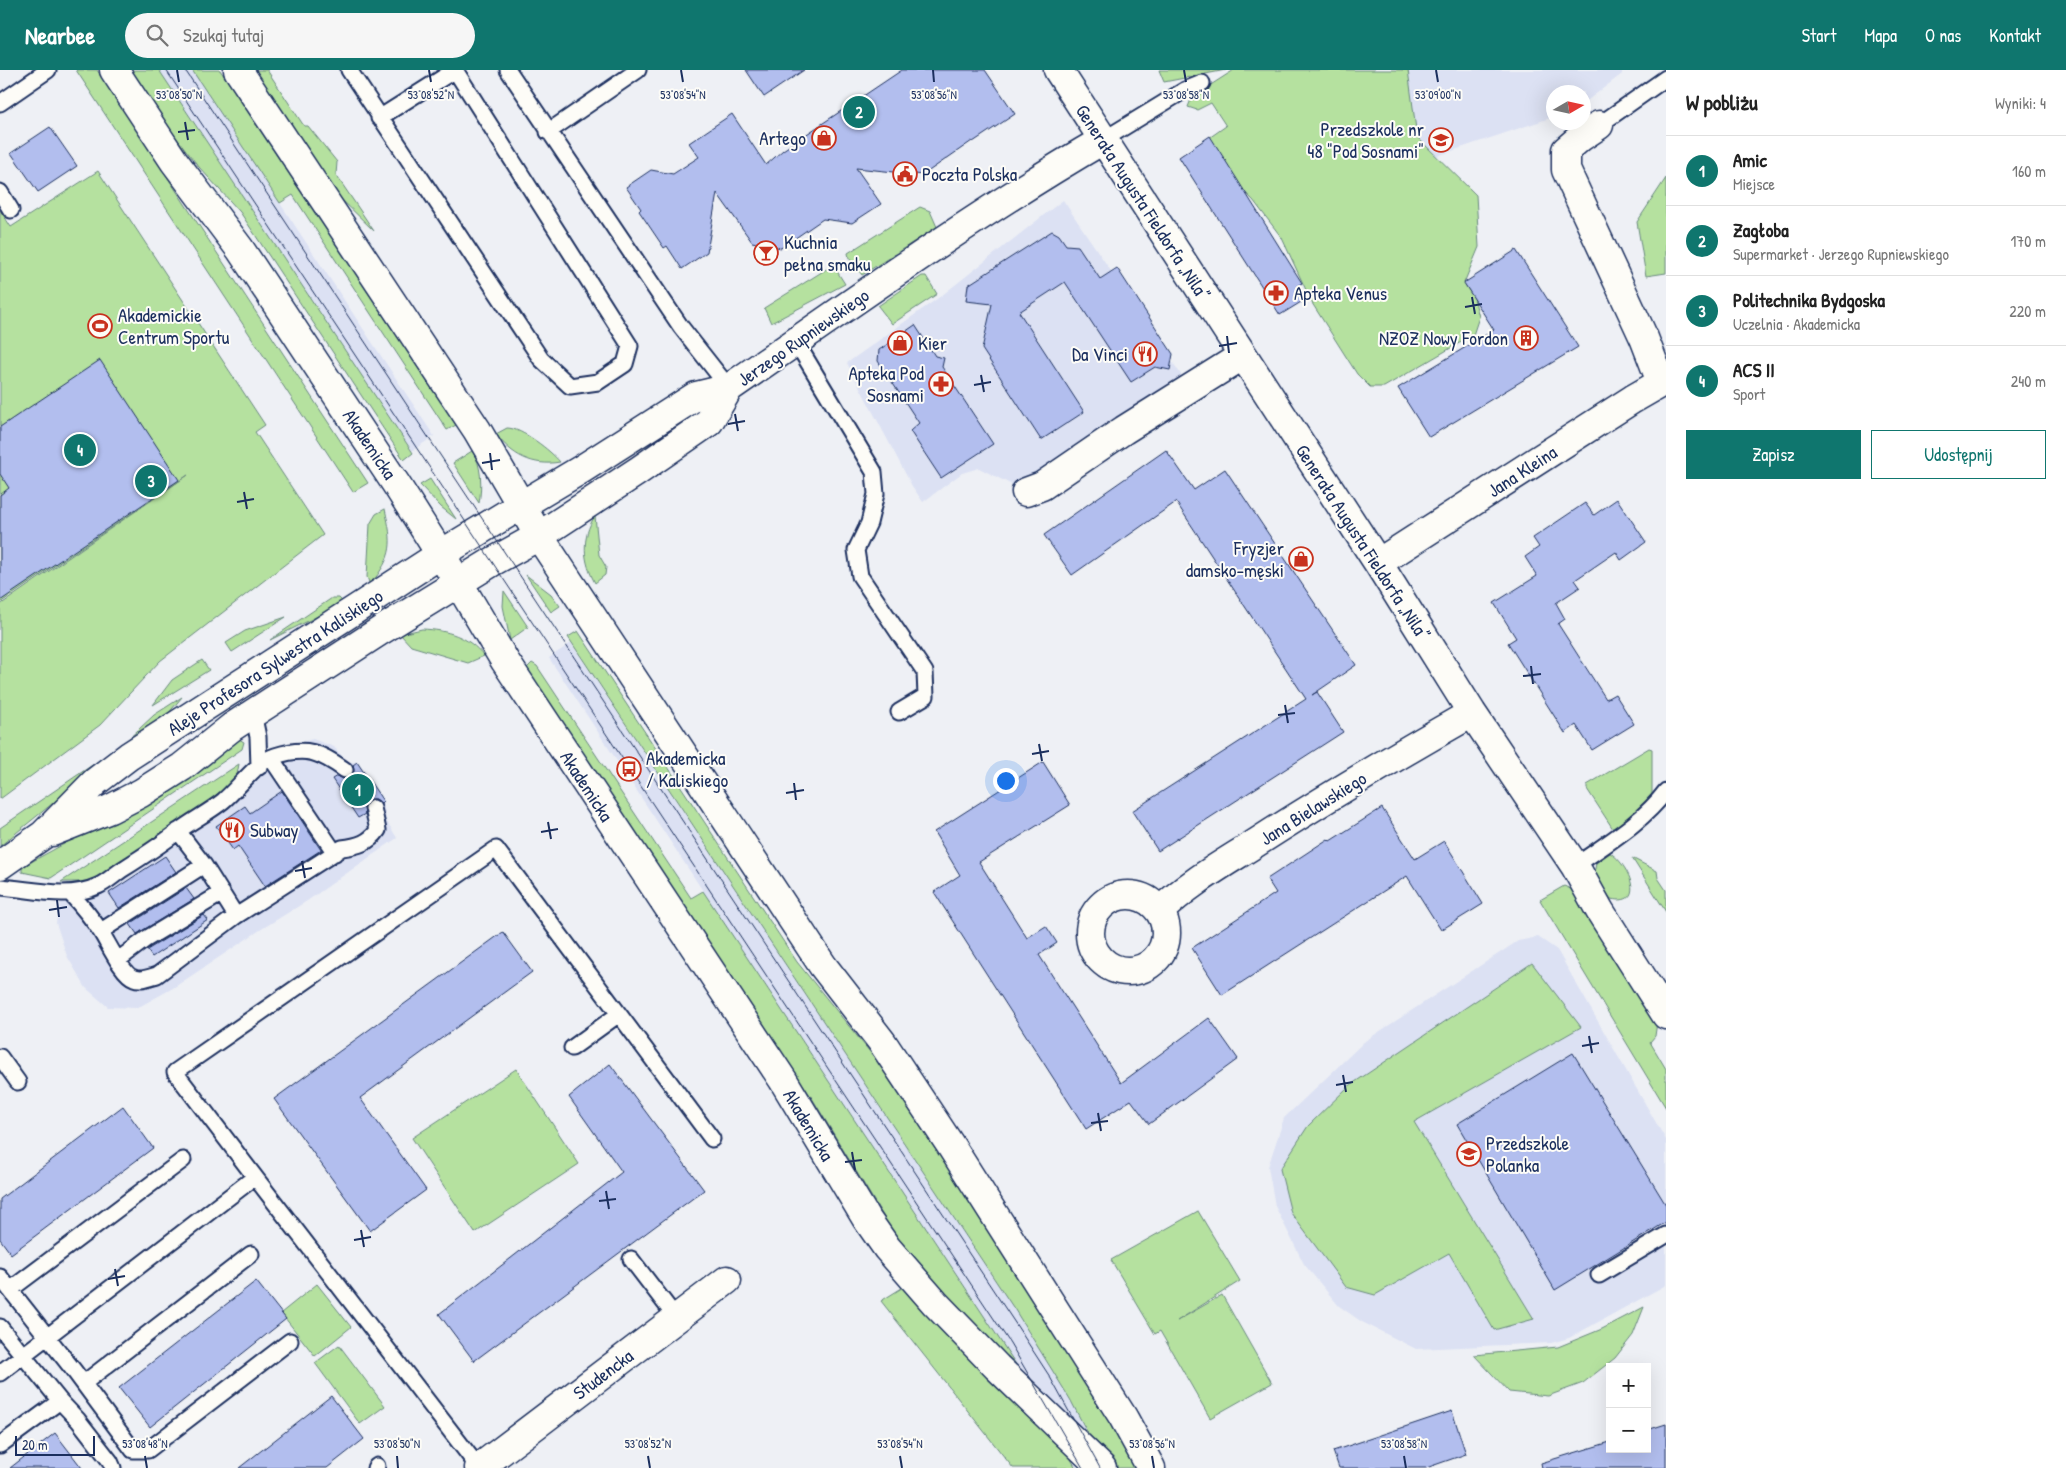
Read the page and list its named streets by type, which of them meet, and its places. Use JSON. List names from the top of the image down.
{
  "streets": {
    "street": [
      "Generała Augusta Fieldorfa „Nila”",
      "Jerzego Rupniewskiego",
      "Akademicka",
      "Jana Kleina",
      "Aleje Profesora Sylwestra Kaliskiego",
      "Jana Bielawskiego",
      "Studencka"
    ]
  },
  "crossings": [
    ["Generała Augusta Fieldorfa „Nila”", "Jerzego Rupniewskiego"],
    ["Generała Augusta Fieldorfa „Nila”", "Jana Kleina"],
    ["Generała Augusta Fieldorfa „Nila”", "Jana Bielawskiego"],
    ["Jerzego Rupniewskiego", "Akademicka"],
    ["Jerzego Rupniewskiego", "Aleje Profesora Sylwestra Kaliskiego"],
    ["Akademicka", "Aleje Profesora Sylwestra Kaliskiego"]
  ],
  "places": {
    "shop": ["Artego", "Kier", "Fryzjer damsko-męski"],
    "school or university": ["Przedszkole nr 48 \"Pod Sosnami\"", "Przedszkole Polanka"],
    "public building": ["Poczta Polska"],
    "bar": ["Kuchnia pełna smaku"],
    "pharmacy": ["Apteka Venus", "Apteka Pod Sosnami"],
    "sports": ["Akademickie Centrum Sportu"],
    "building": ["NZOZ Nowy Fordon"],
    "restaurant": ["Da Vinci", "Subway"],
    "bus stop": ["Akademicka / Kaliskiego"]
  },
  "scale_bar": "20 m",
  "north": "right",
  "page": {
    "header": "Nearbee",
    "search": "Szukaj tutaj",
    "nav": [
      "Start",
      "Mapa",
      "O nas",
      "Kontakt"
    ],
    "heading": ["W pobliżu", "Wyniki: 4"],
    "pins": [
      "2",
      "4",
      "3",
      "1"
    ],
    "list": [
      {
        "mark": "1",
        "name": "Amic",
        "note": "Miejsce",
        "value": "160 m"
      },
      {
        "mark": "2",
        "name": "Zagłoba",
        "note": "Supermarket · Jerzego Rupniewskiego",
        "value": "170 m"
      },
      {
        "mark": "3",
        "name": "Politechnika Bydgoska",
        "note": "Uczelnia · Akademicka",
        "value": "220 m"
      },
      {
        "mark": "4",
        "name": "ACS II",
        "note": "Sport",
        "value": "240 m"
      }
    ],
    "buttons": ["Zapisz", "Udostępnij"],
    "map_buttons": ["+", "−"],
    "scale": "20 m"
  },
  "coordinates": [
    "53°08'50\"N",
    "53°08'52\"N",
    "53°08'54\"N",
    "53°08'56\"N",
    "53°08'58\"N",
    "53°09'00\"N",
    "53°08'48\"N"
  ]
}
